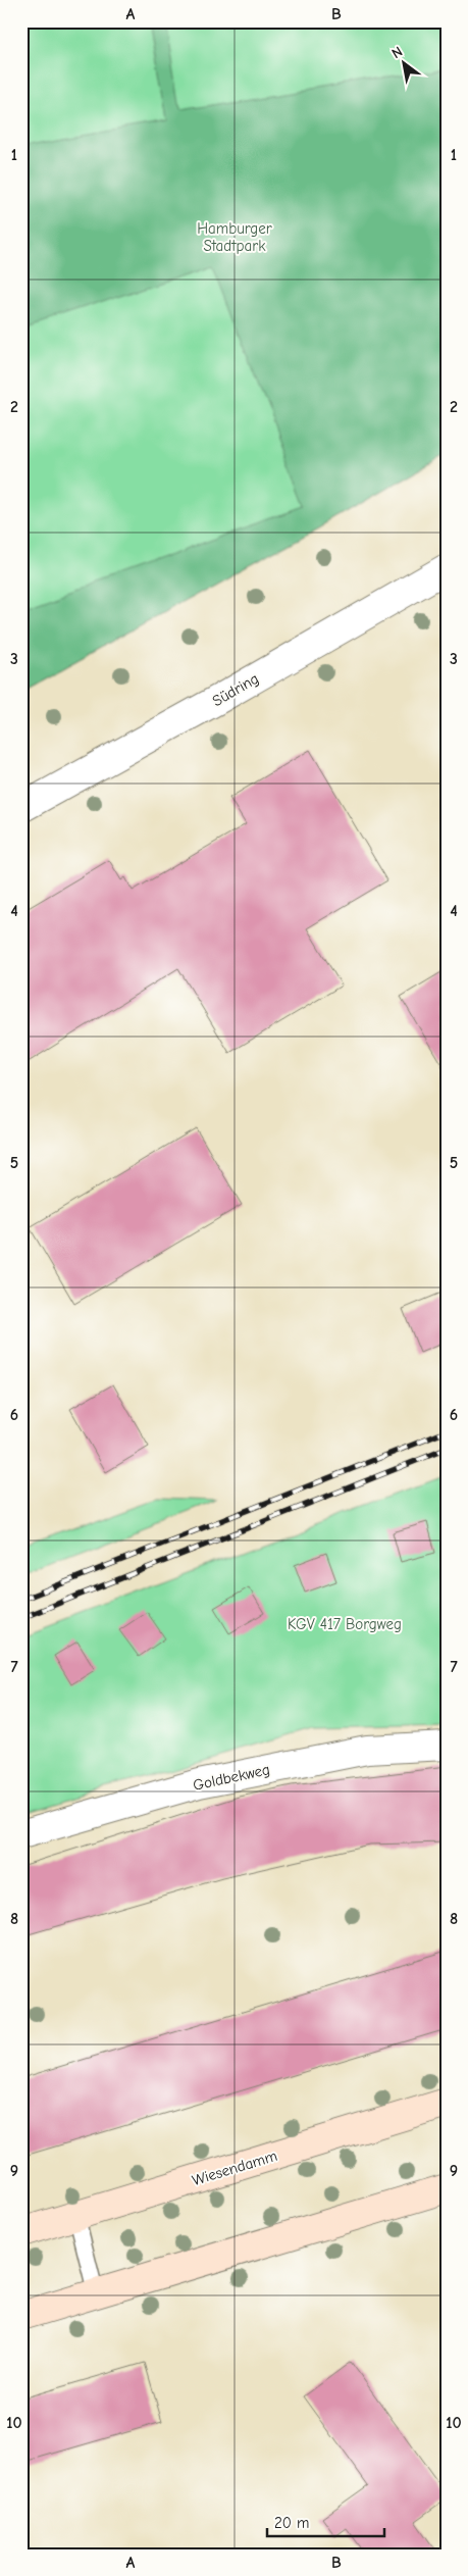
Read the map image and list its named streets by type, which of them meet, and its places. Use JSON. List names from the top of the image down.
{
  "streets": {
    "street": ["Südring", "Goldbekweg", "Wiesendamm"]
  },
  "parks": ["Hamburger Stadtpark", "KGV 417 Borgweg"],
  "scale_bar": "20 m",
  "north": "top left",
  "grid": {
    "columns": ["A", "B"],
    "rows": [
      "1",
      "2",
      "3",
      "4",
      "5",
      "6",
      "7",
      "8",
      "9",
      "10"
    ]
  }
}
